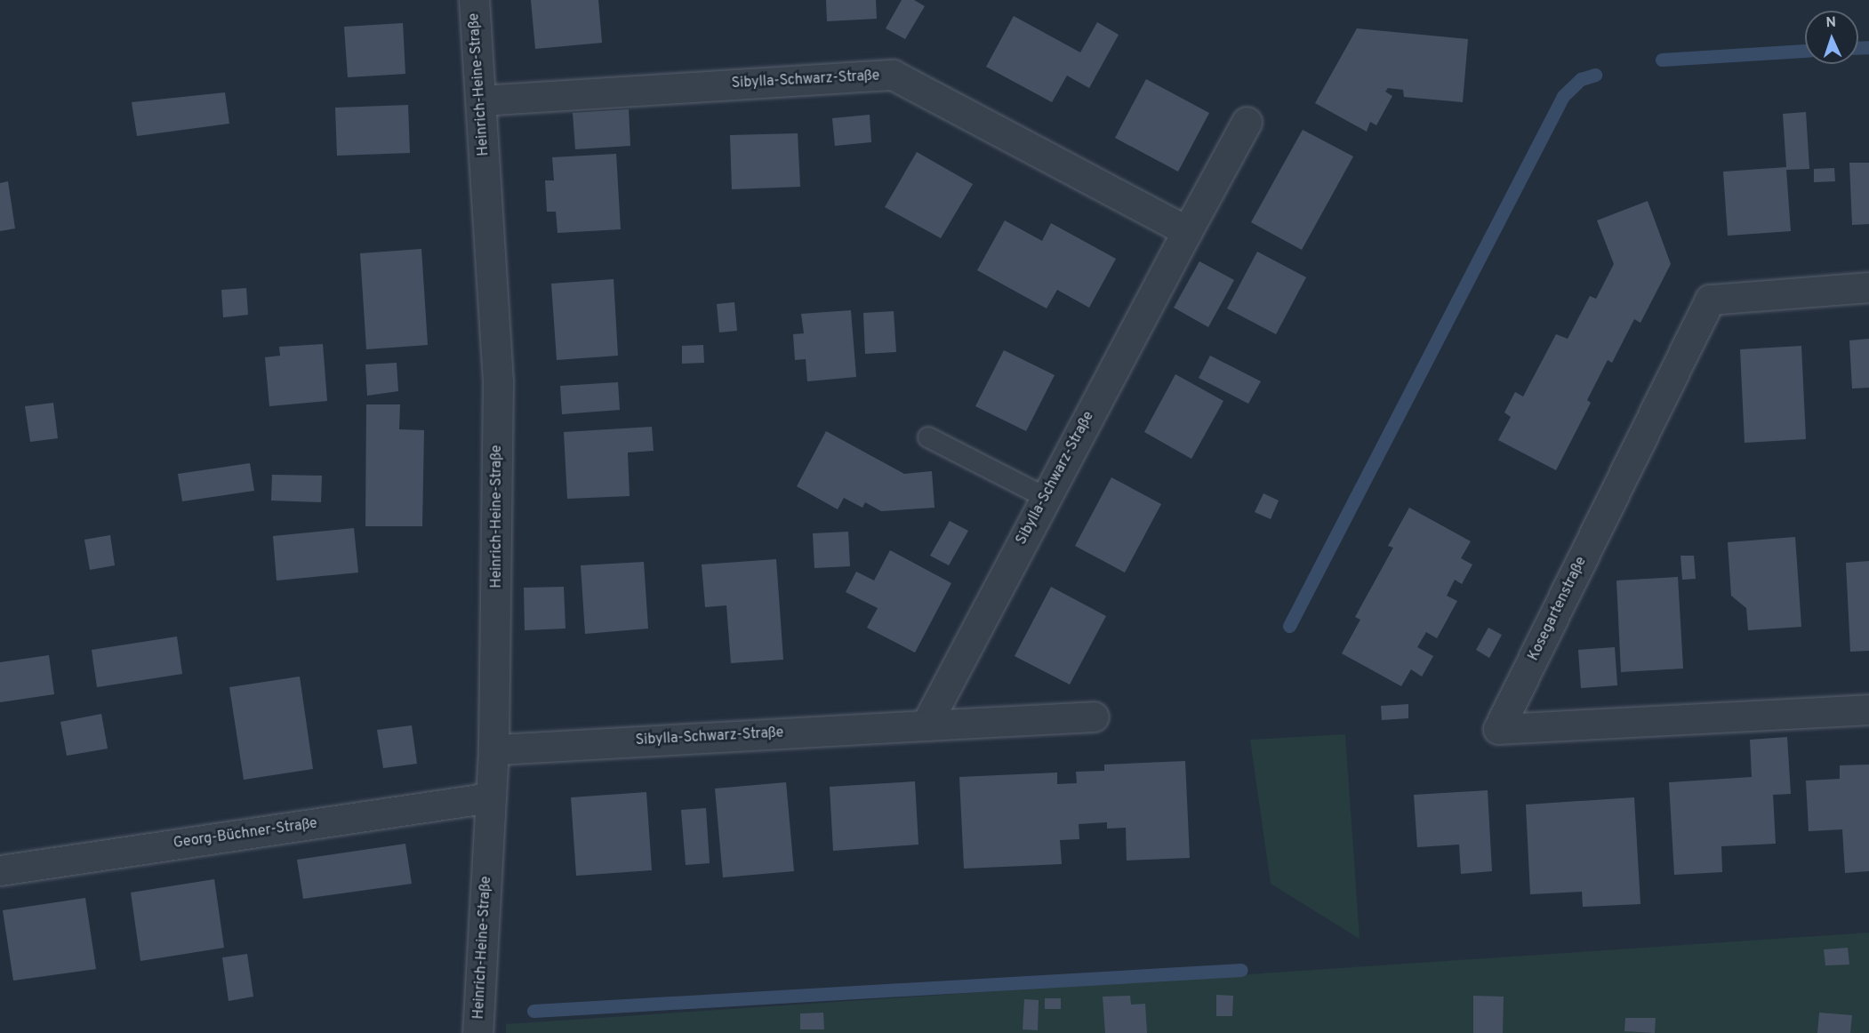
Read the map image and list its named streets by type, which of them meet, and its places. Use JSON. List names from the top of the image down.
{
  "streets": {
    "street": [
      "Sibylla-Schwarz-Straße",
      "Heinrich-Heine-Straße",
      "Kosegartenstraße",
      "Georg-Büchner-Straße"
    ]
  },
  "crossings": [
    ["Sibylla-Schwarz-Straße", "Heinrich-Heine-Straße"],
    ["Heinrich-Heine-Straße", "Georg-Büchner-Straße"]
  ],
  "north": "top"
}
